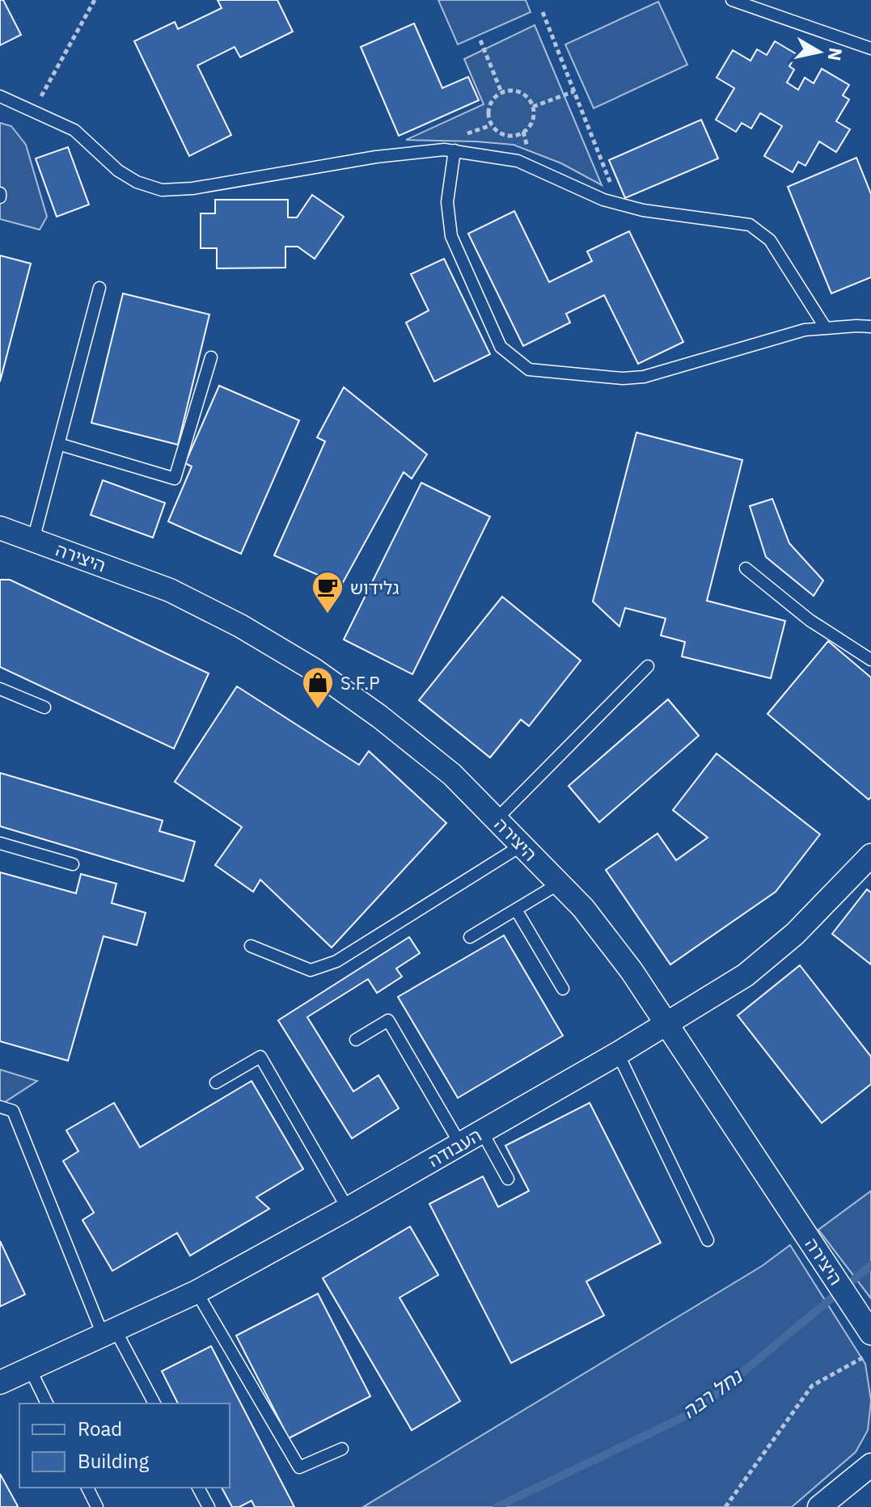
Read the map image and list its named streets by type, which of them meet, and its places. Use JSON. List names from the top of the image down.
{
  "streets": {
    "street": ["היצירה", "העבודה"]
  },
  "crossings": [
    ["היצירה", "העבודה"]
  ],
  "water": ["נחל רבה"],
  "places": {
    "cafe": ["גלידוש"],
    "shop": ["S.F.P"]
  },
  "legend": ["Road", "Building"],
  "north": "right"
}
